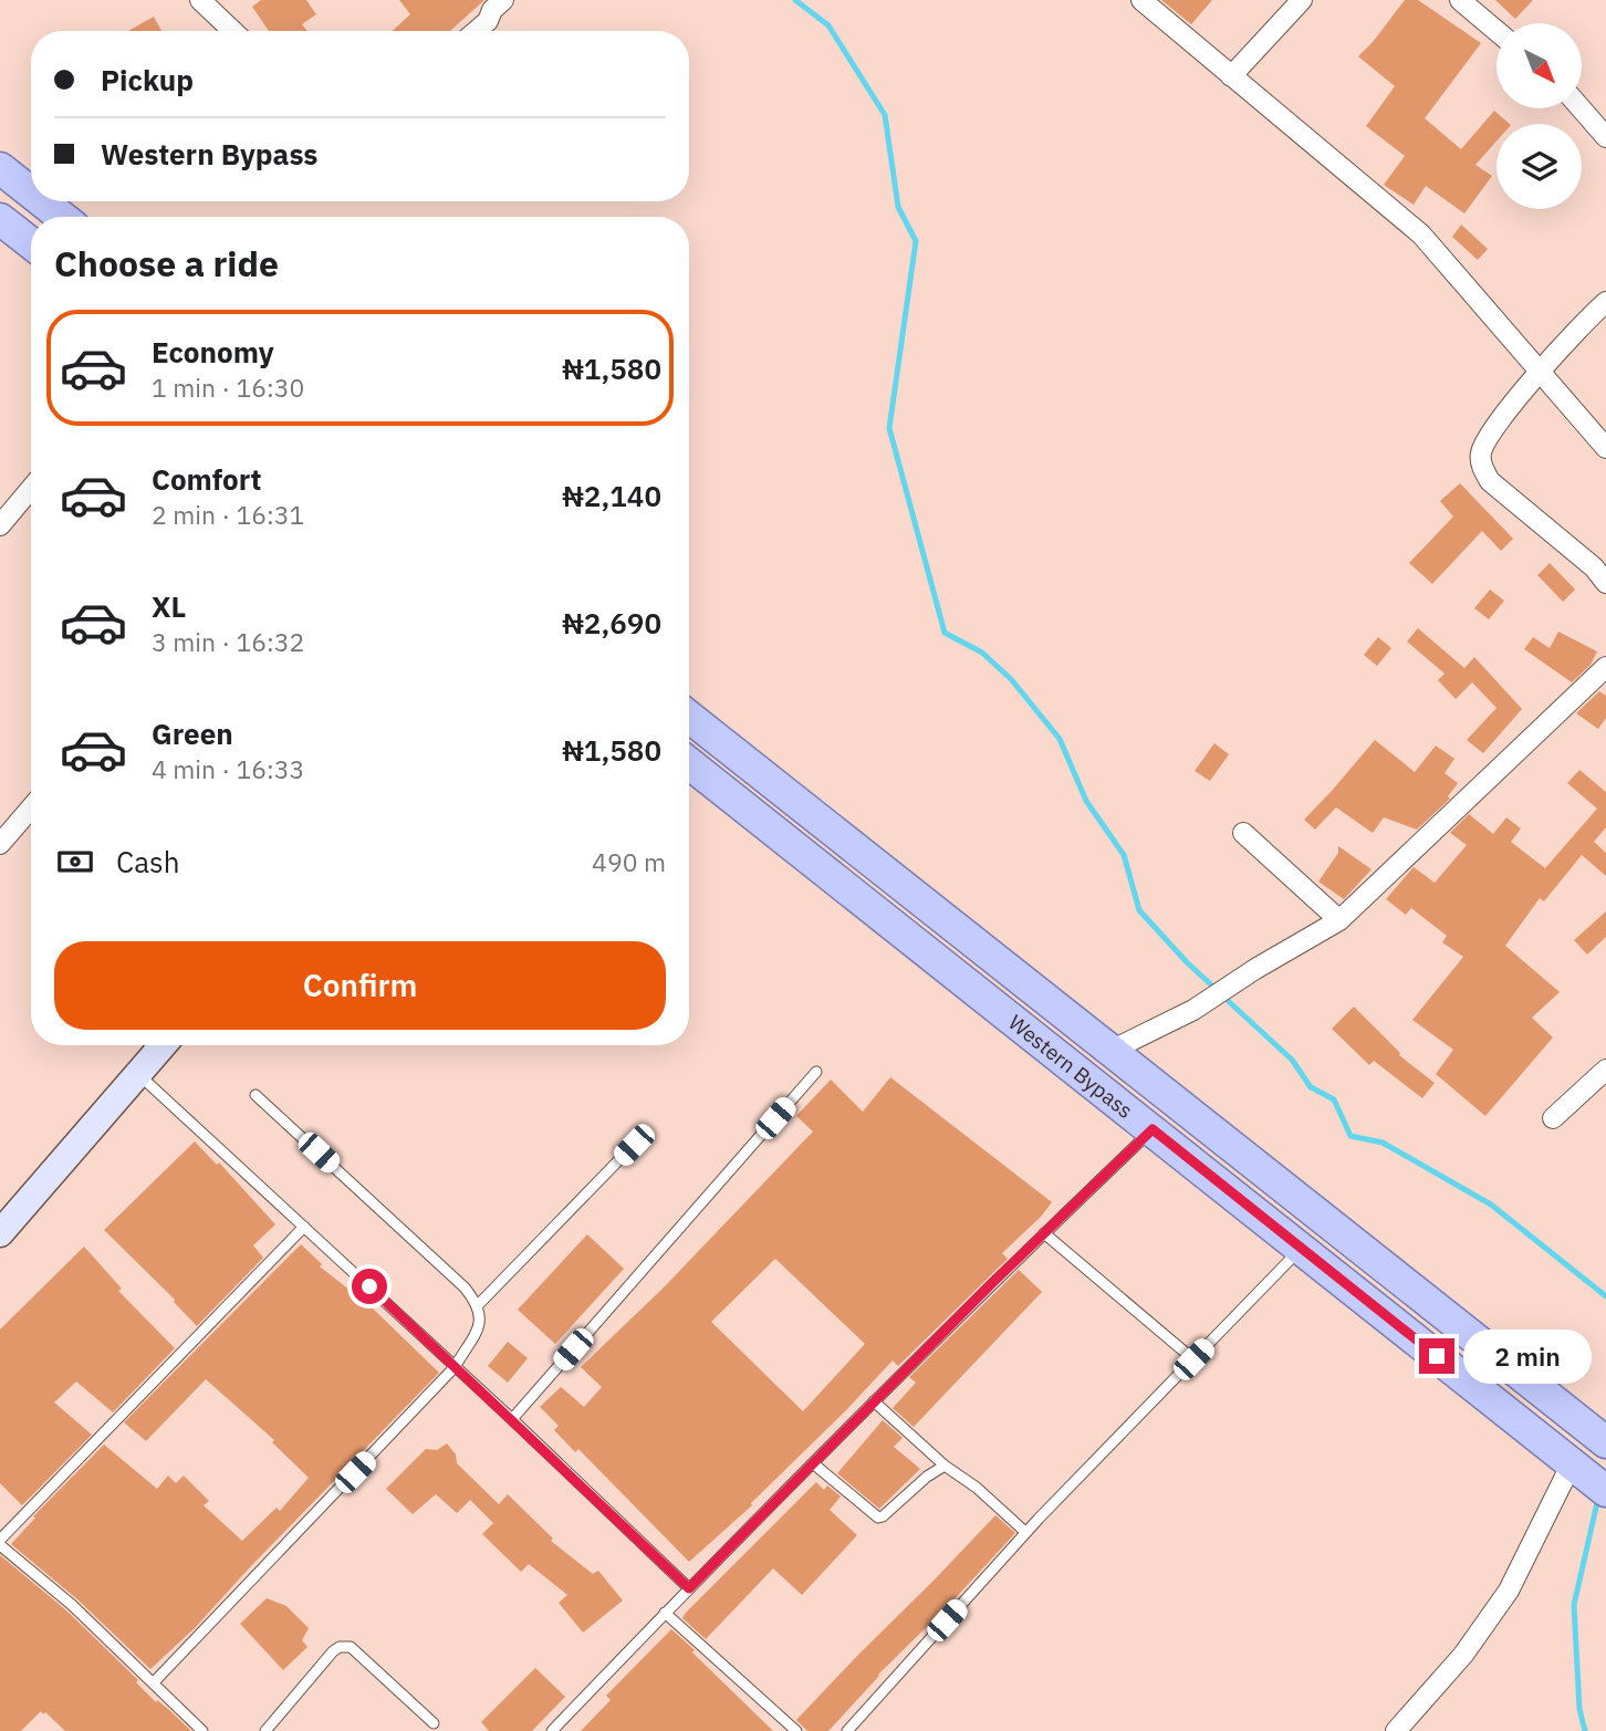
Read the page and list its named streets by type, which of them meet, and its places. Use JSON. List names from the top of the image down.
{
  "streets": {
    "main road": ["Western Bypass"]
  },
  "north": "bottom right",
  "page": {
    "banner": ["Pickup", "Western Bypass"],
    "heading": "Choose a ride",
    "list": [
      {
        "name": "Economy",
        "note": "1 min · 16:30",
        "value": "₦1,580"
      },
      {
        "name": "Comfort",
        "note": "2 min · 16:31",
        "value": "₦2,140"
      },
      {
        "name": "XL",
        "note": "3 min · 16:32",
        "value": "₦2,690"
      },
      {
        "name": "Green",
        "note": "4 min · 16:33",
        "value": "₦1,580"
      }
    ],
    "pay": ["Cash", "490 m"],
    "buttons": "Confirm",
    "bubble": "2 min"
  }
}
